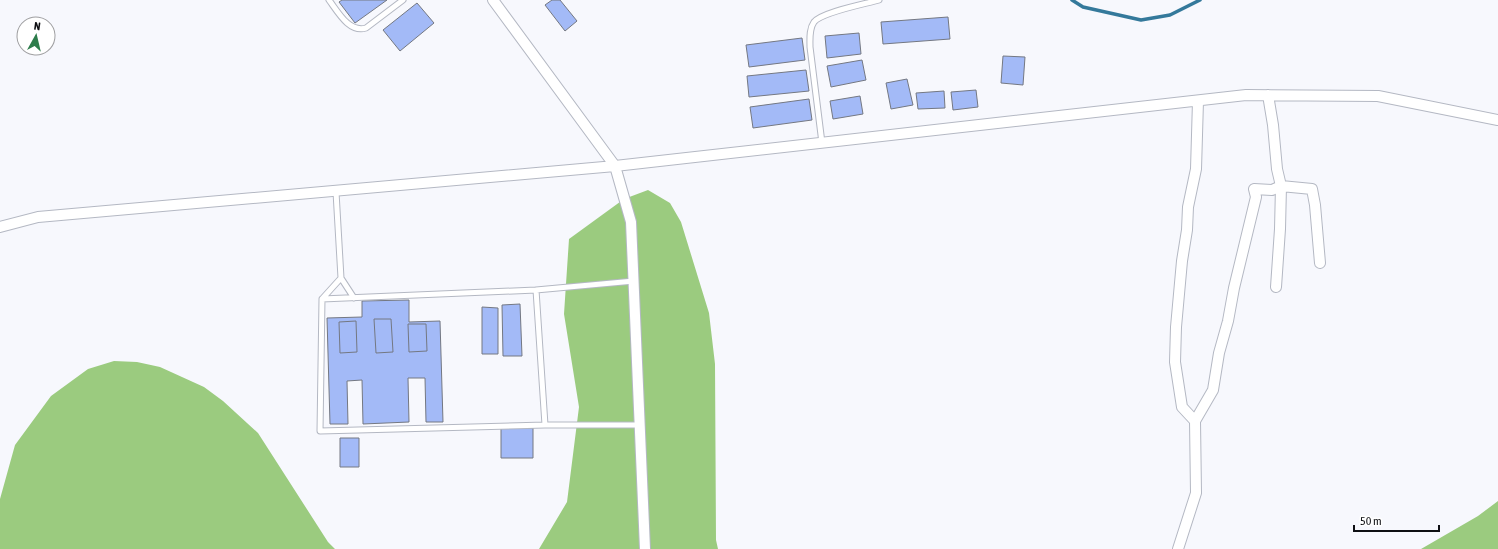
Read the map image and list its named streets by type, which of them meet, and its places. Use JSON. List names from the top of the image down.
{
  "scale_bar": "50 m",
  "north": "top"
}
